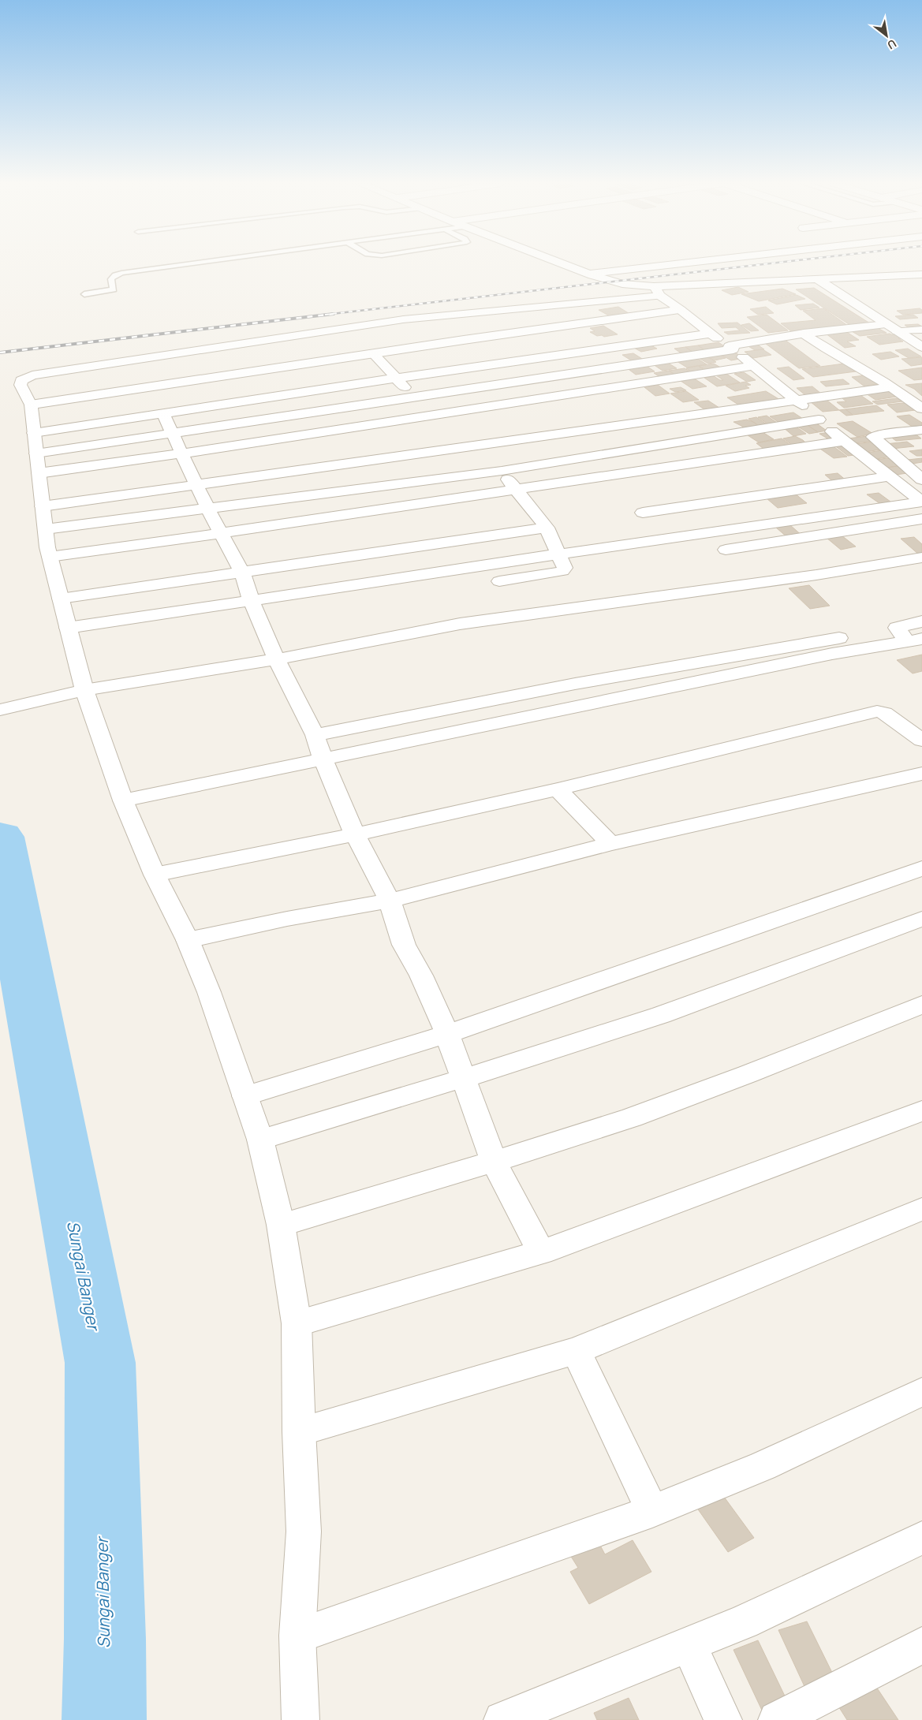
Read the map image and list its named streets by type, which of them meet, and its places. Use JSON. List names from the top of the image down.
{
  "water": ["Sungai Banger"],
  "north": "bottom right"
}
